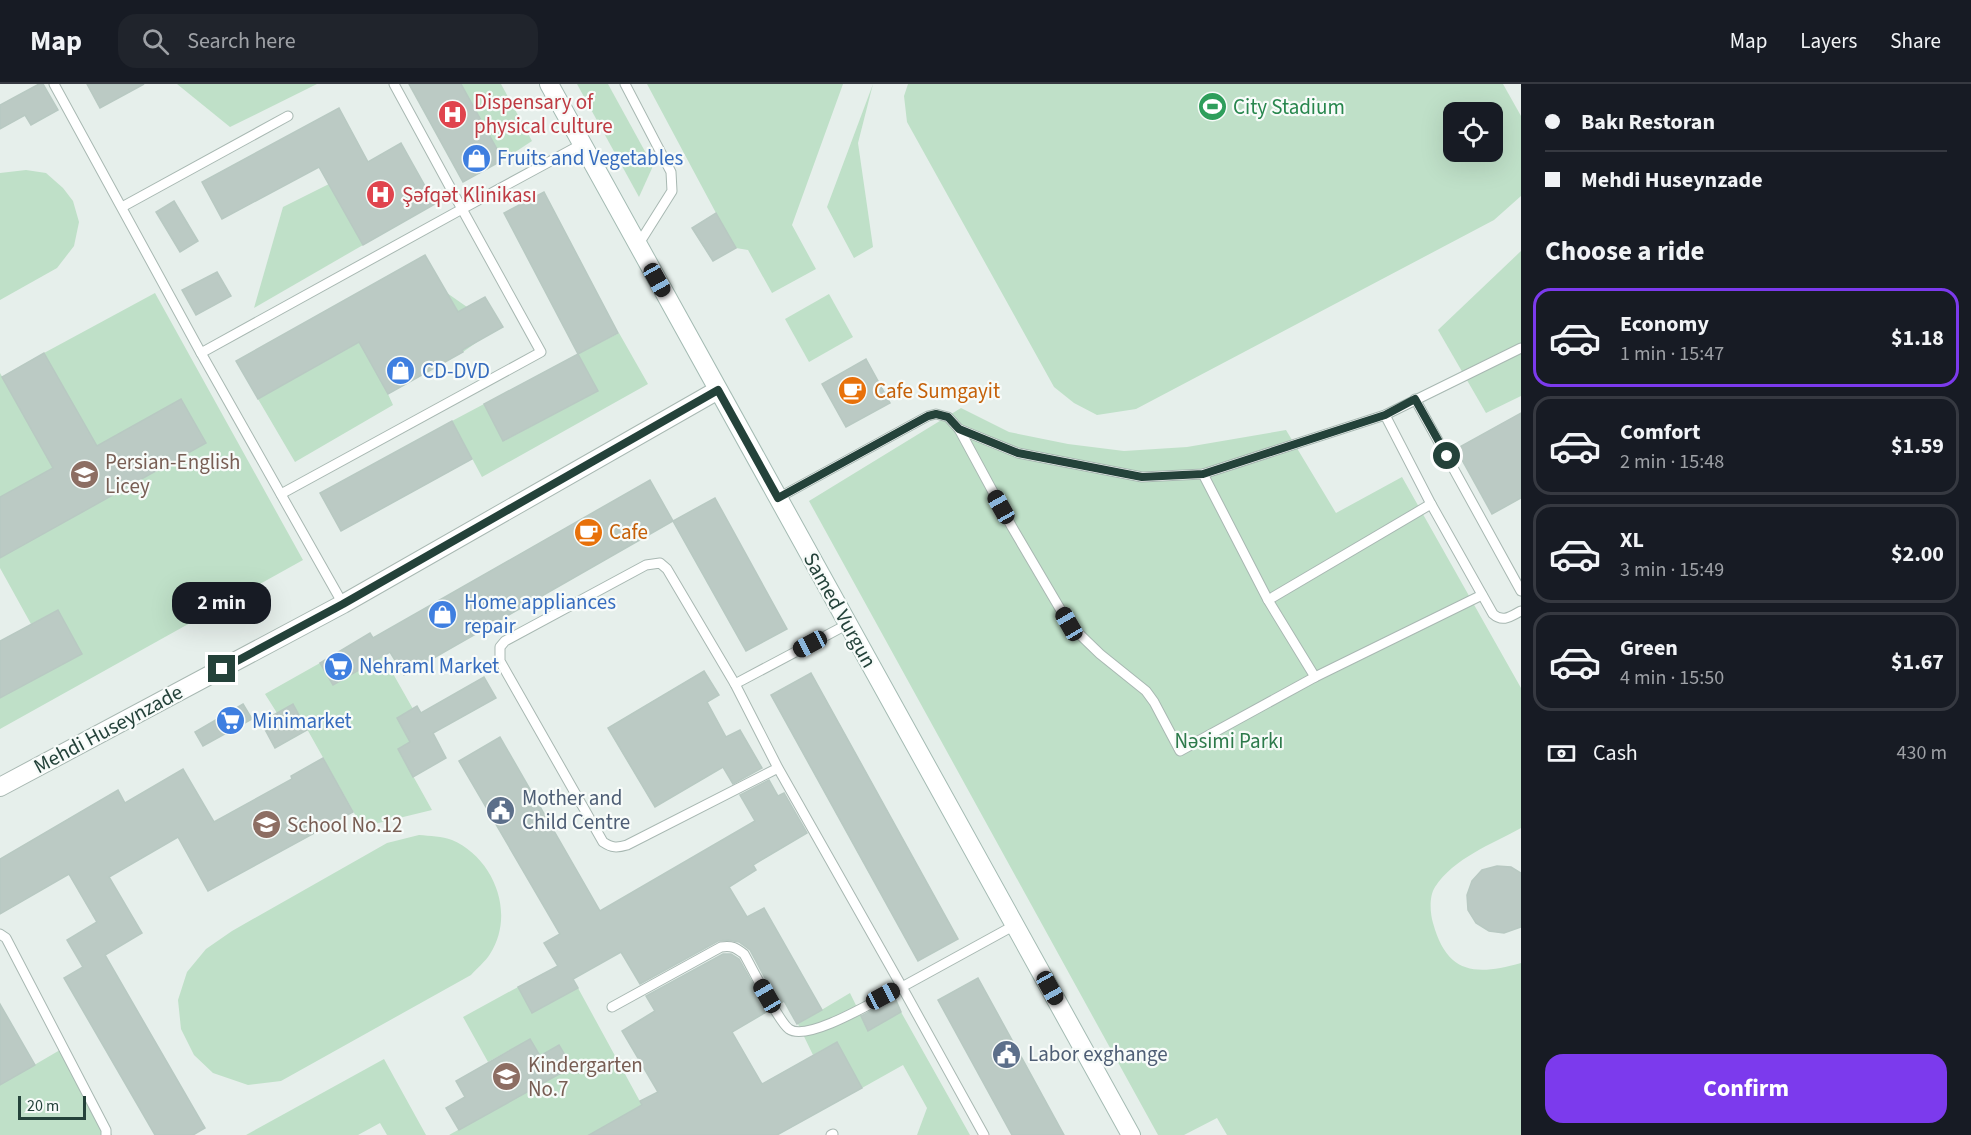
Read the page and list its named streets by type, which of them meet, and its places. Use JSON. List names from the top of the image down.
{
  "streets": {
    "main road": ["Samed Vurgun", "Mehdi Huseynzade"]
  },
  "crossings": [
    ["Samed Vurgun", "Mehdi Huseynzade"]
  ],
  "parks": ["Nəsimi Parkı"],
  "places": {
    "sports": ["City Stadium"],
    "hospital": ["Dispensary of physical culture", "Şəfqət Klinikası"],
    "shop": ["Fruits and Vegetables", "CD-DVD", "Home appliances repair"],
    "cafe": ["Cafe Sumgayit", "Cafe"],
    "school or university": ["Persian-English Licey", "School No.12", "Kindergarten No.7"],
    "supermarket": ["Nehraml Market", "Minimarket"],
    "public building": ["Mother and Child Centre", "Labor exghange"]
  },
  "scale_bar": "20 m",
  "page": {
    "header": "Map",
    "search": "Search here",
    "nav": ["Map", "Layers", "Share"],
    "banner": ["Bakı Restoran", "Mehdi Huseynzade"],
    "heading": "Choose a ride",
    "list": [
      {
        "name": "Economy",
        "note": "1 min · 15:47",
        "value": "$1.18"
      },
      {
        "name": "Comfort",
        "note": "2 min · 15:48",
        "value": "$1.59"
      },
      {
        "name": "XL",
        "note": "3 min · 15:49",
        "value": "$2.00"
      },
      {
        "name": "Green",
        "note": "4 min · 15:50",
        "value": "$1.67"
      }
    ],
    "bubble": "2 min",
    "pay": ["Cash", "430 m"],
    "buttons": "Confirm",
    "scale": "20 m"
  }
}
